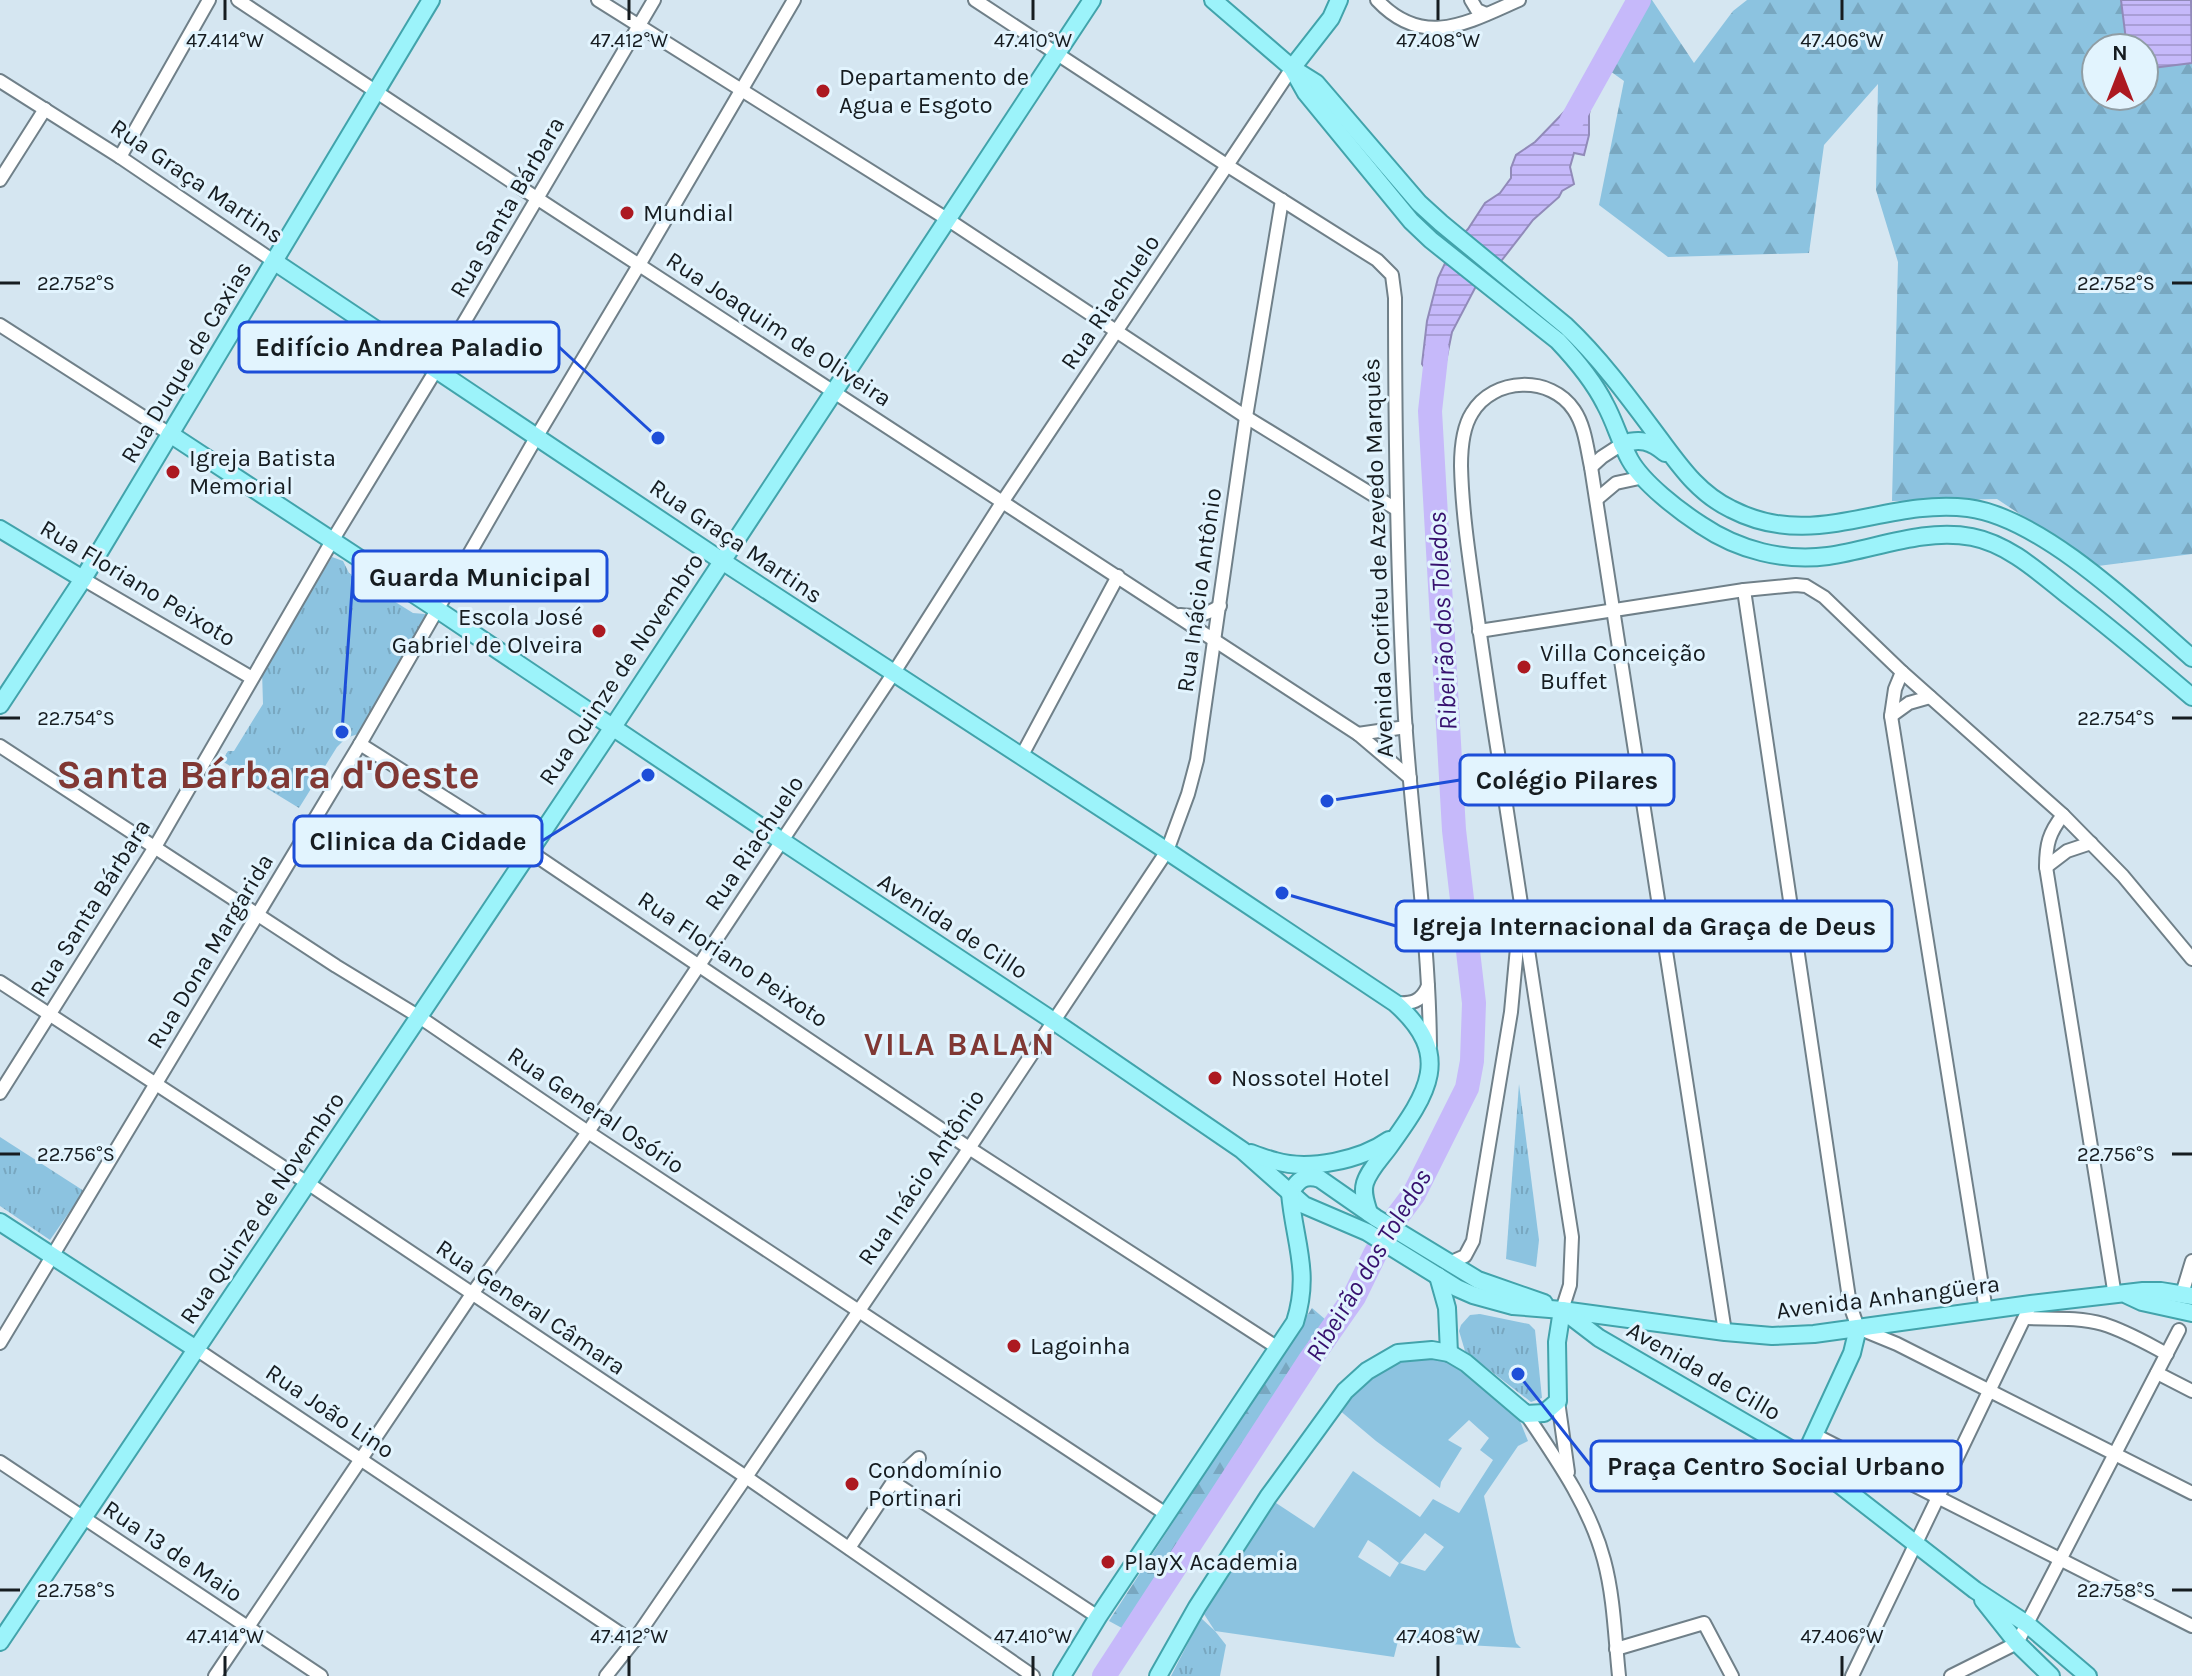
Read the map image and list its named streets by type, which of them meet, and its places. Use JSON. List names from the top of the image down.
{
  "streets": {
    "main road": [
      "Rua Graça Martins",
      "Rua Duque de Caxias",
      "Avenida Corifeu de Azevedo Marquês",
      "Rua Floriano Peixoto",
      "Rua Quinze de Novembro",
      "Avenida de Cillo",
      "Avenida Anhangüera",
      "Rua João Lino"
    ],
    "street": [
      "Rua Santa Bárbara",
      "Rua Riachuelo",
      "Rua Joaquim de Oliveira",
      "Rua Inácio Antônio",
      "Rua Dona Margarida",
      "Rua General Osório",
      "Rua General Câmara",
      "Rua 13 de Maio"
    ]
  },
  "crossings": [
    ["Rua Graça Martins", "Rua Santa Bárbara"],
    ["Rua Graça Martins", "Rua Riachuelo"],
    ["Rua Graça Martins", "Rua Duque de Caxias"],
    ["Rua Graça Martins", "Avenida Corifeu de Azevedo Marquês"],
    ["Rua Graça Martins", "Rua Inácio Antônio"],
    ["Rua Graça Martins", "Rua Quinze de Novembro"],
    ["Rua Graça Martins", "Rua Dona Margarida"],
    ["Rua Santa Bárbara", "Rua Joaquim de Oliveira"],
    ["Rua Santa Bárbara", "Rua Floriano Peixoto"],
    ["Rua Santa Bárbara", "Avenida de Cillo"],
    ["Rua Santa Bárbara", "Rua General Osório"],
    ["Rua Santa Bárbara", "Rua General Câmara"],
    ["Rua Riachuelo", "Rua Joaquim de Oliveira"],
    ["Rua Riachuelo", "Rua Floriano Peixoto"],
    ["Rua Riachuelo", "Avenida de Cillo"],
    ["Rua Riachuelo", "Rua General Osório"],
    ["Rua Riachuelo", "Rua General Câmara"],
    ["Rua Riachuelo", "Rua João Lino"],
    ["Rua Riachuelo", "Rua 13 de Maio"],
    ["Rua Joaquim de Oliveira", "Rua Duque de Caxias"],
    ["Rua Joaquim de Oliveira", "Avenida Corifeu de Azevedo Marquês"],
    ["Rua Joaquim de Oliveira", "Rua Inácio Antônio"],
    ["Rua Joaquim de Oliveira", "Rua Quinze de Novembro"],
    ["Rua Joaquim de Oliveira", "Rua Dona Margarida"],
    ["Rua Duque de Caxias", "Rua Floriano Peixoto"],
    ["Rua Duque de Caxias", "Avenida de Cillo"],
    ["Avenida Corifeu de Azevedo Marquês", "Rua Inácio Antônio"],
    ["Avenida Corifeu de Azevedo Marquês", "Avenida de Cillo"],
    ["Rua Floriano Peixoto", "Rua Inácio Antônio"],
    ["Rua Floriano Peixoto", "Rua Quinze de Novembro"],
    ["Rua Floriano Peixoto", "Rua Dona Margarida"],
    ["Rua Inácio Antônio", "Avenida de Cillo"],
    ["Rua Inácio Antônio", "Rua General Osório"],
    ["Rua Inácio Antônio", "Rua General Câmara"],
    ["Rua Inácio Antônio", "Rua João Lino"],
    ["Rua Quinze de Novembro", "Avenida de Cillo"],
    ["Rua Quinze de Novembro", "Rua General Osório"],
    ["Rua Quinze de Novembro", "Rua General Câmara"],
    ["Rua Quinze de Novembro", "Rua João Lino"],
    ["Rua Quinze de Novembro", "Rua 13 de Maio"],
    ["Avenida de Cillo", "Rua Dona Margarida"],
    ["Avenida de Cillo", "Avenida Anhangüera"],
    ["Rua Dona Margarida", "Rua General Osório"],
    ["Rua Dona Margarida", "Rua General Câmara"],
    ["Rua Dona Margarida", "Rua João Lino"]
  ],
  "districts": ["Santa Bárbara d'Oeste", "VILA BALAN"],
  "water": ["Ribeirão dos Toledos"],
  "places": [
    "Departamento de Agua e Esgoto",
    "Mundial",
    "Edifício Andrea Paladio",
    "Igreja Batista Memorial",
    "Escola José Gabriel de Olveira",
    "Villa Conceição Buffet",
    "Guarda Municipal",
    "Clinica da Cidade",
    "Colégio Pilares",
    "Igreja Internacional da Graça de Deus",
    "Nossotel Hotel",
    "Lagoinha",
    "Praça Centro Social Urbano",
    "Condomínio Portinari",
    "PlayX Academia"
  ],
  "north": "top",
  "coordinates": [
    "47.414°W",
    "47.412°W",
    "47.410°W",
    "47.408°W",
    "47.406°W",
    "22.752°S",
    "22.754°S",
    "22.756°S",
    "22.758°S"
  ]
}
